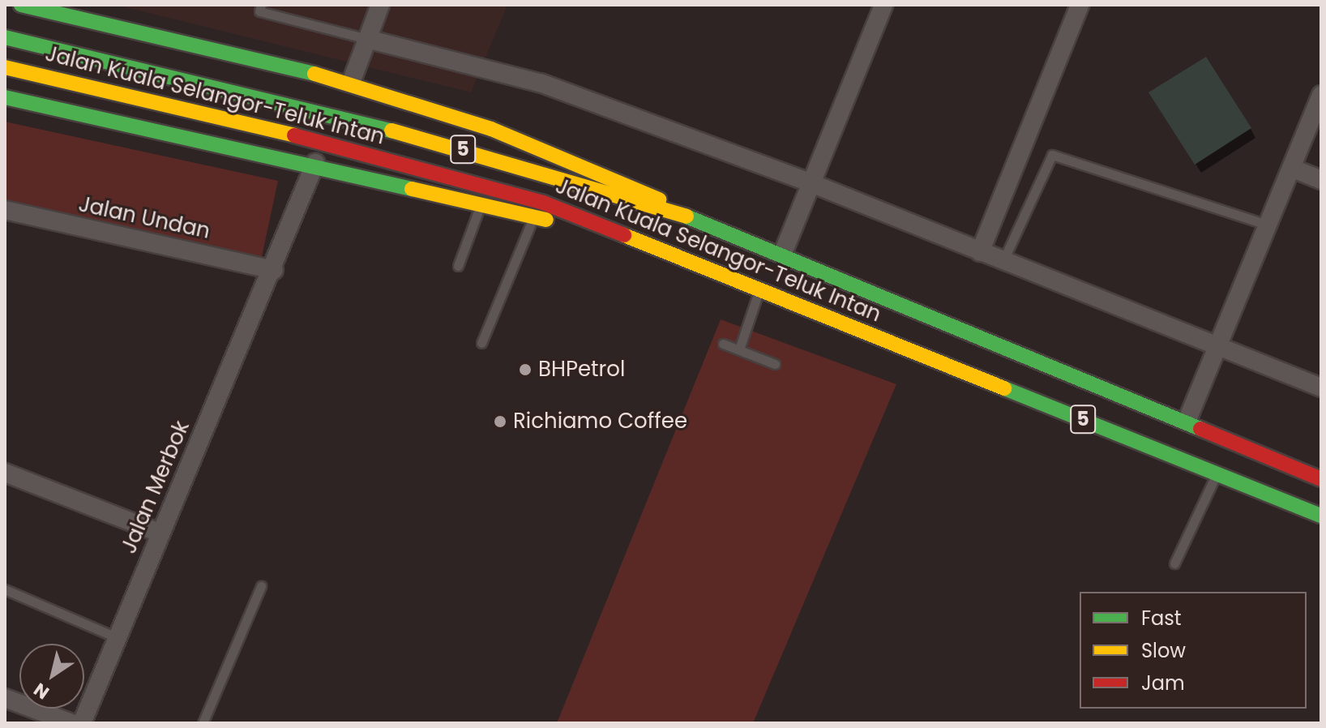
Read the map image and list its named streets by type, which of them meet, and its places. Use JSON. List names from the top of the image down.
{
  "streets": {
    "main road": ["Jalan Kuala Selangor-Teluk Intan", "5"],
    "street": ["Jalan Undan", "Jalan Merbok"]
  },
  "crossings": [
    ["Jalan Undan", "Jalan Merbok"]
  ],
  "places": ["BHPetrol", "Richiamo Coffee"],
  "legend": ["Fast", "Slow", "Jam"],
  "north": "bottom left"
}
